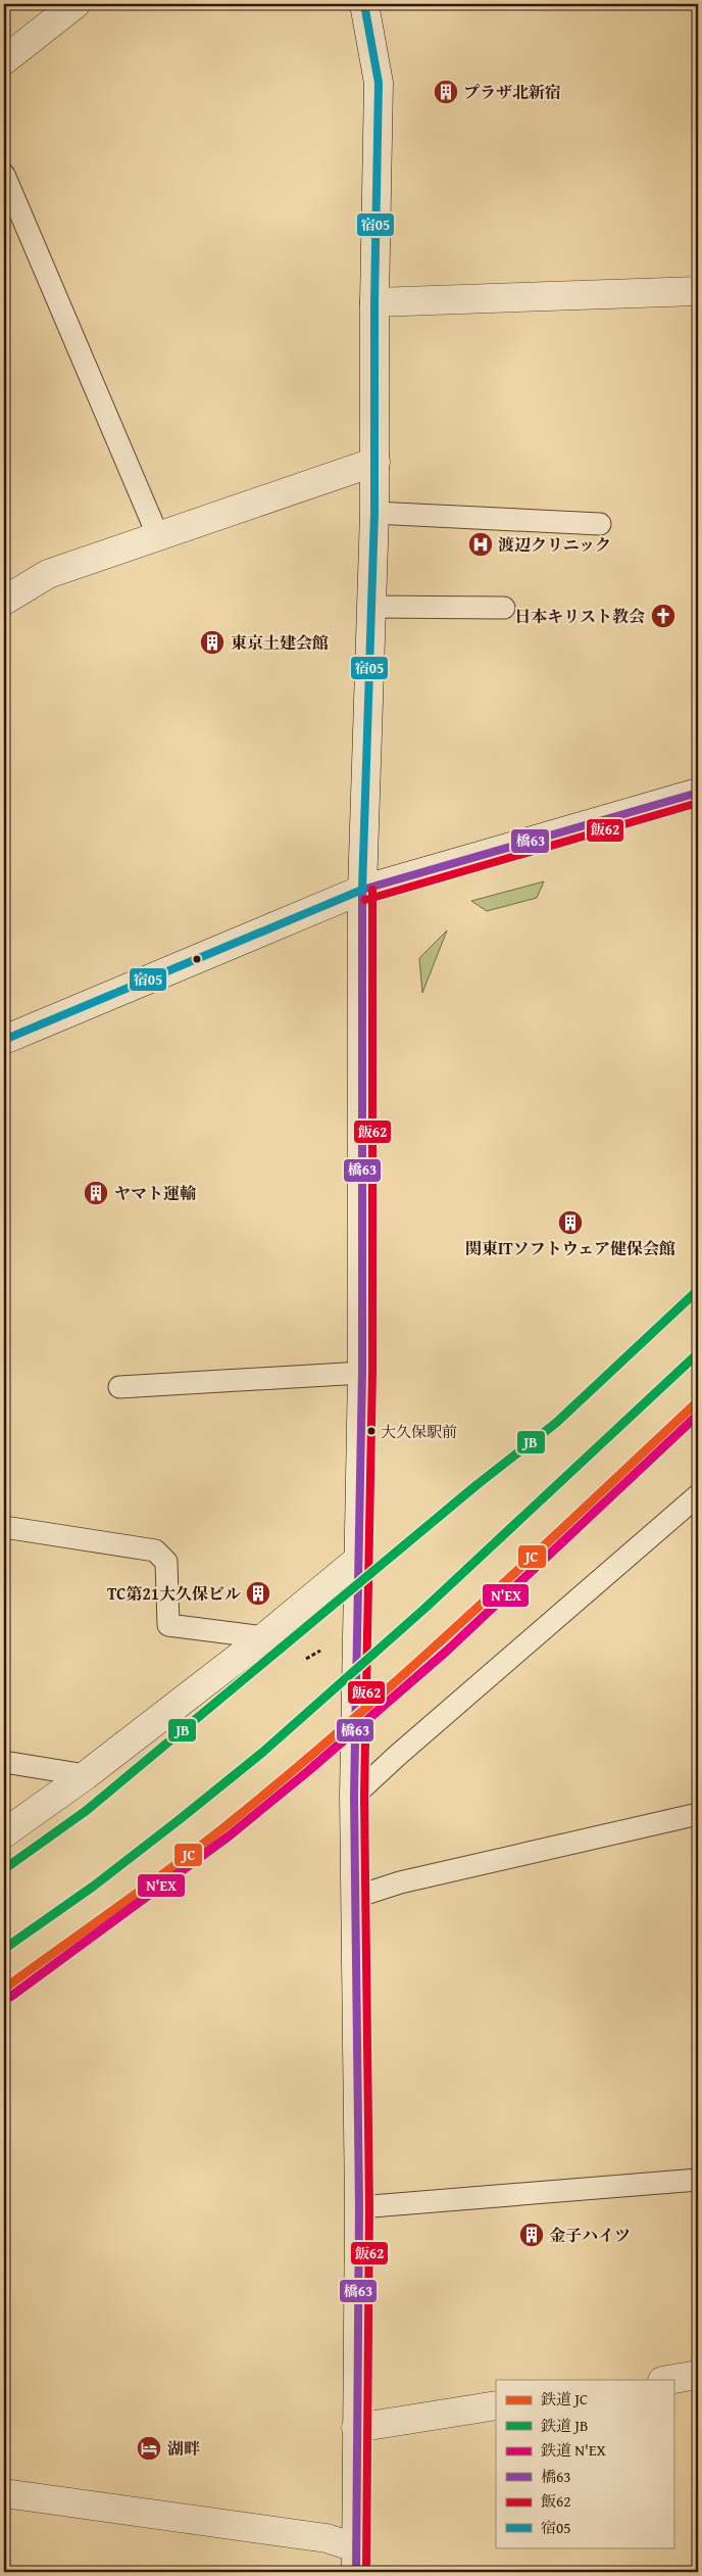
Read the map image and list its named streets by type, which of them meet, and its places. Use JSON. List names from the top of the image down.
{
  "places": {
    "building": [
      "プラザ北新宿",
      "東京土建会館",
      "ヤマト運輸",
      "関東ITソフトウェア健保会館",
      "TC第21大久保ビル",
      "金子ハイツ"
    ],
    "hospital": ["渡辺クリニック"],
    "church": ["日本キリスト教会"],
    "other": ["大久保駅前"],
    "hotel": ["湖畔"]
  },
  "lines": [
    "transit line 宿05",
    "transit line 橋63",
    "transit line 飯62",
    "rail line JB",
    "rail line JC",
    "rail line N'EX"
  ],
  "legend": [
    "鉄道 JC",
    "鉄道 JB",
    "鉄道 N'EX",
    "橋63",
    "飯62",
    "宿05"
  ]
}
